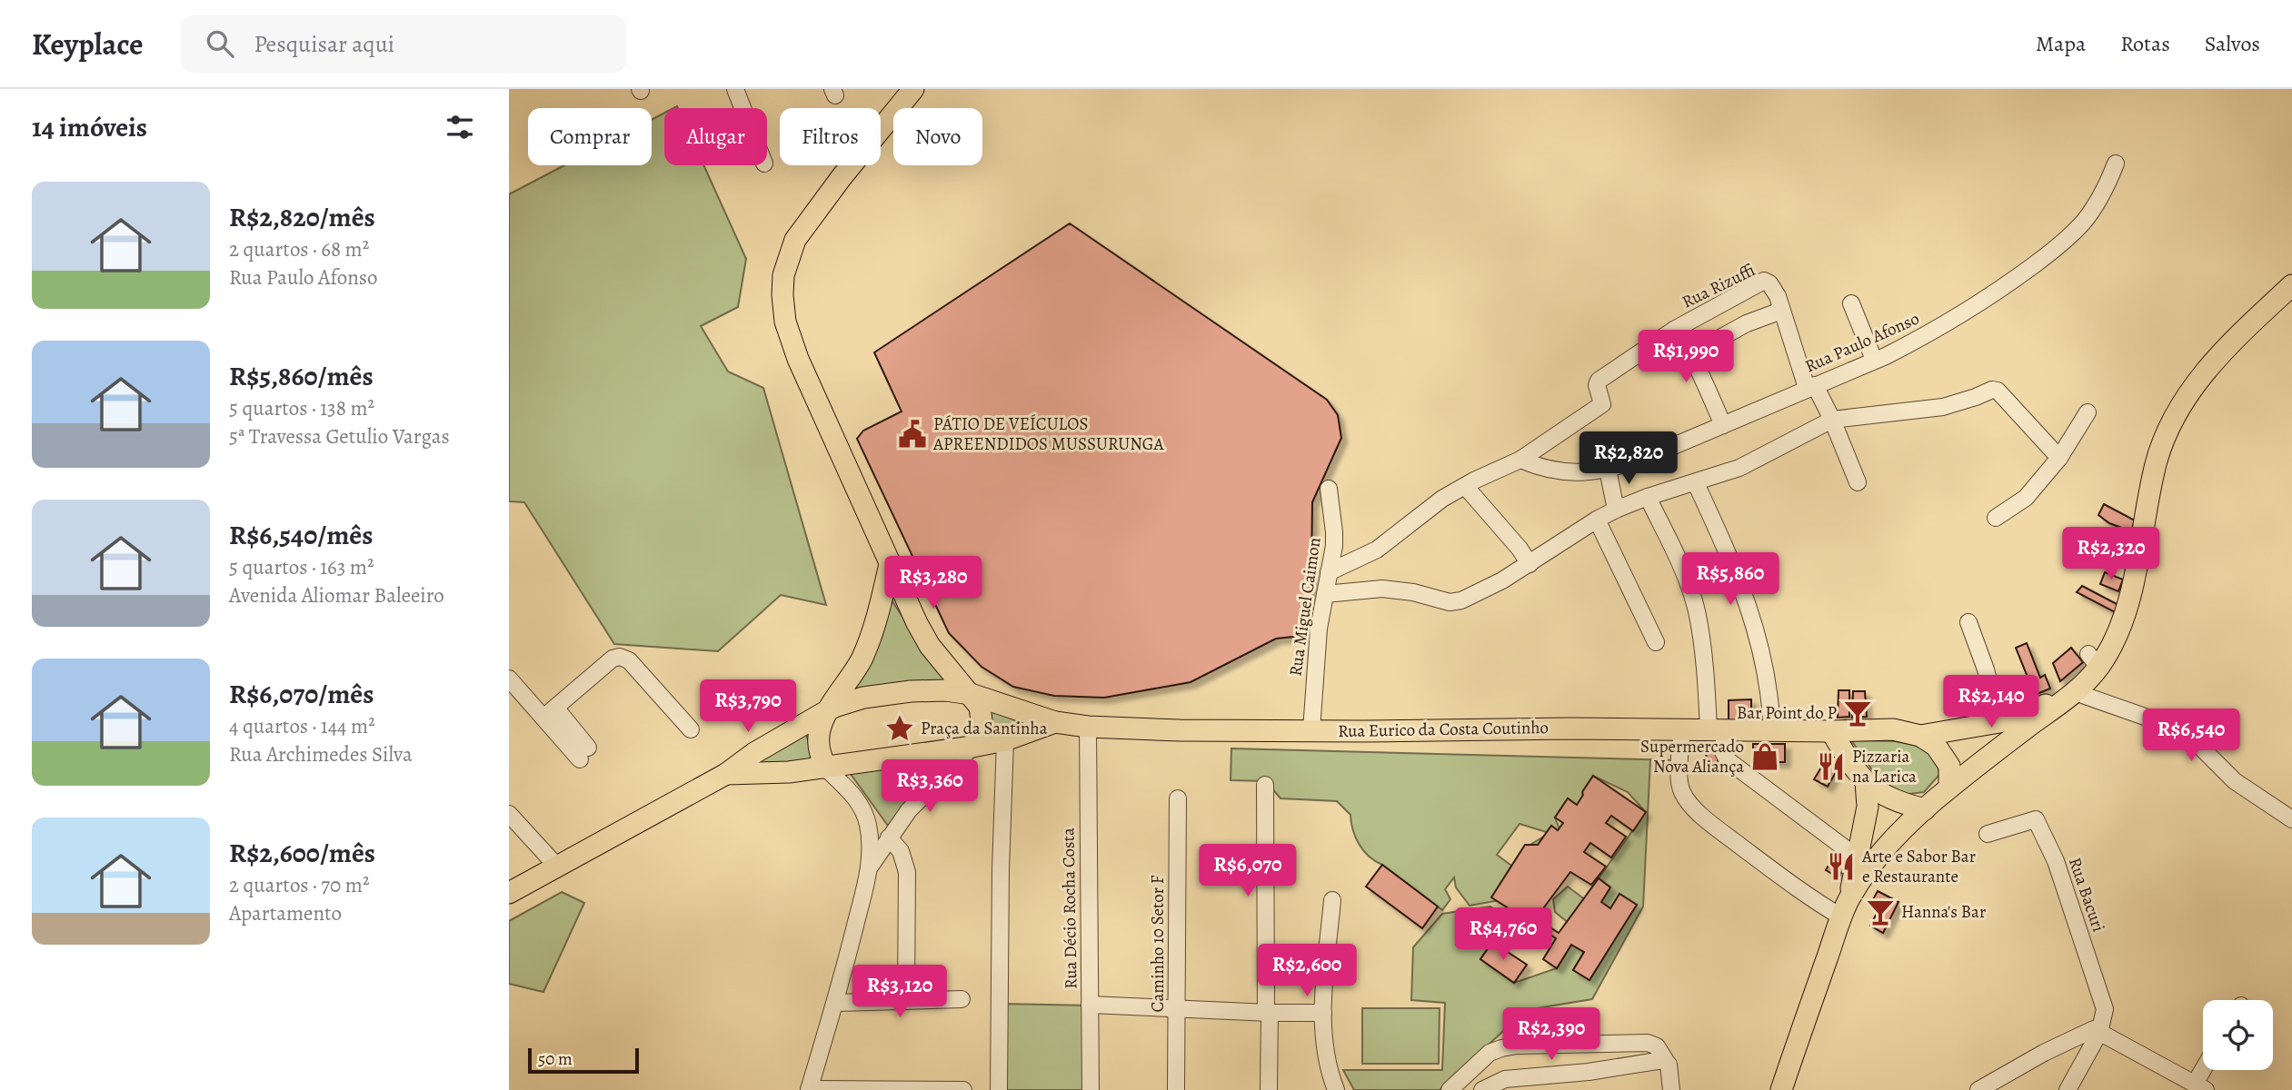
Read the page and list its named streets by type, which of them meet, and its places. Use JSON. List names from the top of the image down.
{
  "streets": {
    "main road": ["Rua Eurico da Costa Coutinho"],
    "street": [
      "Rua Rizuffi",
      "Rua Paulo Afonso",
      "Rua Miguel Caimon",
      "Rua Bacuri",
      "Rua Décio Rocha Costa",
      "Caminho 10 Setor F"
    ]
  },
  "crossings": [
    ["Rua Rizuffi", "Rua Paulo Afonso"],
    ["Rua Miguel Caimon", "Rua Eurico da Costa Coutinho"],
    ["Rua Eurico da Costa Coutinho", "Rua Décio Rocha Costa"]
  ],
  "places": {
    "public building": ["PÁTIO DE VEÍCULOS APREENDIDOS MUSSURUNGA"],
    "bar": ["Bar Point do P", "Hanna's Bar"],
    "place": ["Praça da Santinha"],
    "shop": ["Supermercado Nova Aliança"],
    "restaurant": ["Pizzaria na Larica", "Arte e Sabor Bar e Restaurante"]
  },
  "scale_bar": "50 m",
  "page": {
    "header": "Keyplace",
    "search": "Pesquisar aqui",
    "nav": ["Mapa", "Rotas", "Salvos"],
    "heading": "14 imóveis",
    "chip": [
      "Comprar",
      "Alugar",
      "Filtros",
      "Novo"
    ],
    "list": [
      {
        "name": "R$2,820/mês",
        "note": "2 quartos · 68 m² · Rua Paulo Afonso"
      },
      {
        "name": "R$5,860/mês",
        "note": "5 quartos · 138 m² · 5ª Travessa Getulio Vargas"
      },
      {
        "name": "R$6,540/mês",
        "note": "5 quartos · 163 m² · Avenida Aliomar Baleeiro"
      },
      {
        "name": "R$6,070/mês",
        "note": "4 quartos · 144 m² · Rua Archimedes Silva"
      },
      {
        "name": "R$2,600/mês",
        "note": "2 quartos · 70 m² · Apartamento"
      }
    ],
    "price": [
      "R$1,990",
      "R$2,820",
      "R$2,320",
      "R$5,860",
      "R$3,280",
      "R$2,140",
      "R$3,790",
      "R$6,540",
      "R$3,360",
      "R$6,070",
      "R$4,760",
      "R$2,600",
      "R$3,120",
      "R$2,390"
    ],
    "scale": "50 m"
  }
}
